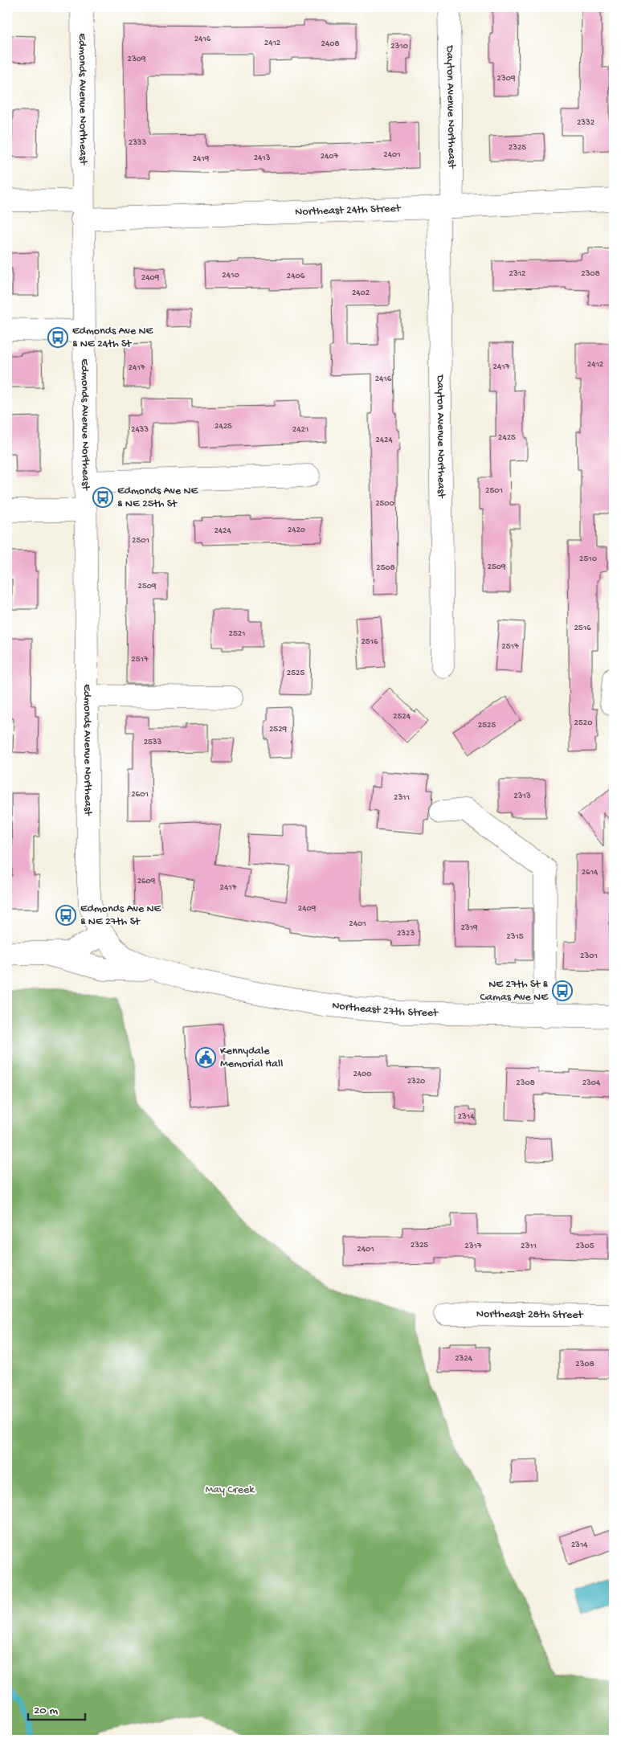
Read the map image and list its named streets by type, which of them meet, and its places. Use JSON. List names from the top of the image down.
{
  "streets": {
    "street": [
      "Edmonds Avenue Northeast",
      "Dayton Avenue Northeast",
      "Northeast 24th Street",
      "Northeast 27th Street",
      "Northeast 28th Street"
    ]
  },
  "crossings": [
    ["Edmonds Avenue Northeast", "Northeast 24th Street"],
    ["Edmonds Avenue Northeast", "Northeast 27th Street"],
    ["Dayton Avenue Northeast", "Northeast 24th Street"]
  ],
  "parks": ["May Creek"],
  "places": {
    "bus stop": [
      "Edmonds Ave NE & NE 24th St",
      "Edmonds Ave NE & NE 25th St",
      "Edmonds Ave NE & NE 27th St",
      "NE 27th St & Camas Ave NE"
    ],
    "public building": ["Kennydale Memorial Hall"]
  },
  "house_numbers": [
    "2416",
    "2412",
    "2408",
    "2310",
    "2309",
    "2309",
    "2332",
    "2333",
    "2325",
    "2401",
    "2407",
    "2413",
    "2419",
    "2312",
    "2308",
    "2410",
    "2406",
    "2409",
    "2402",
    "2412",
    "2417",
    "2417",
    "2416",
    "2425",
    "2433",
    "2421",
    "2425",
    "2424",
    "2501",
    "2500",
    "2420",
    "2424",
    "2501",
    "2510",
    "2509",
    "2508",
    "2509",
    "2516",
    "2521",
    "2516",
    "2517",
    "2517",
    "2525",
    "2524",
    "2520",
    "2525",
    "2529",
    "2533",
    "2601",
    "2313",
    "2311",
    "2614",
    "2609",
    "2417",
    "2409",
    "2401",
    "2319",
    "2323",
    "2315",
    "2301",
    "2400",
    "2320",
    "2308",
    "2304",
    "2314",
    "2325",
    "2317",
    "2311",
    "2305",
    "2401",
    "2324",
    "2308",
    "2314"
  ],
  "scale_bar": "20 m"
}
